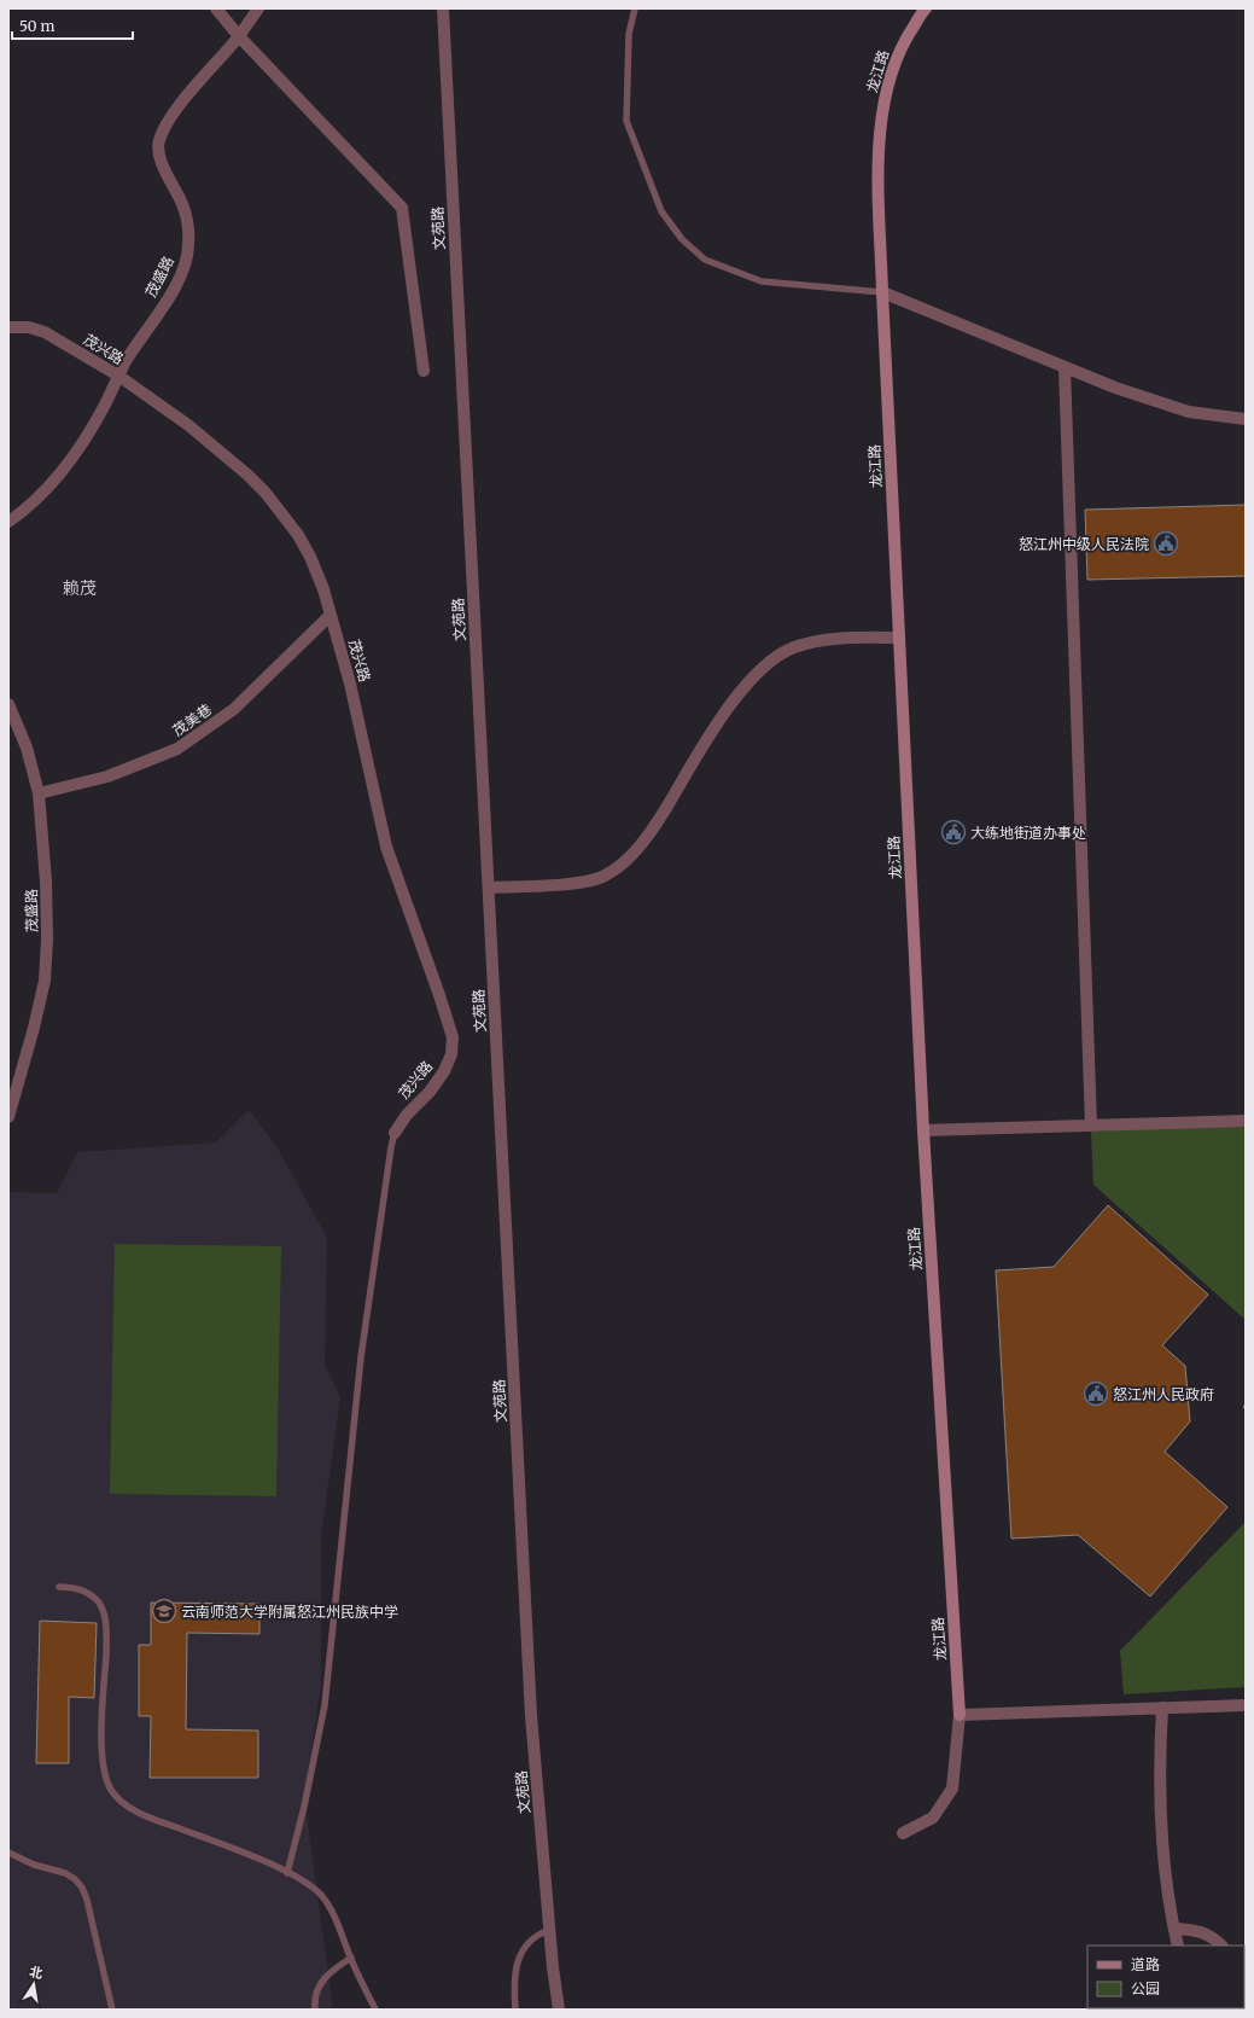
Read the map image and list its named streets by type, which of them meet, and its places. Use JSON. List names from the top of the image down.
{
  "streets": {
    "main road": ["龙江路"],
    "street": [
      "文苑路",
      "茂盛路",
      "茂兴路",
      "茂美巷"
    ]
  },
  "crossings": [
    ["茂盛路", "茂兴路"],
    ["茂盛路", "茂美巷"],
    ["茂兴路", "茂美巷"]
  ],
  "districts": ["赖茂"],
  "places": {
    "public building": ["怒江州中级人民法院", "大练地街道办事处", "怒江州人民政府"],
    "school or university": ["云南师范大学附属怒江州民族中学"]
  },
  "legend": ["道路", "公园"],
  "scale_bar": "50 m",
  "north": "top"
}
